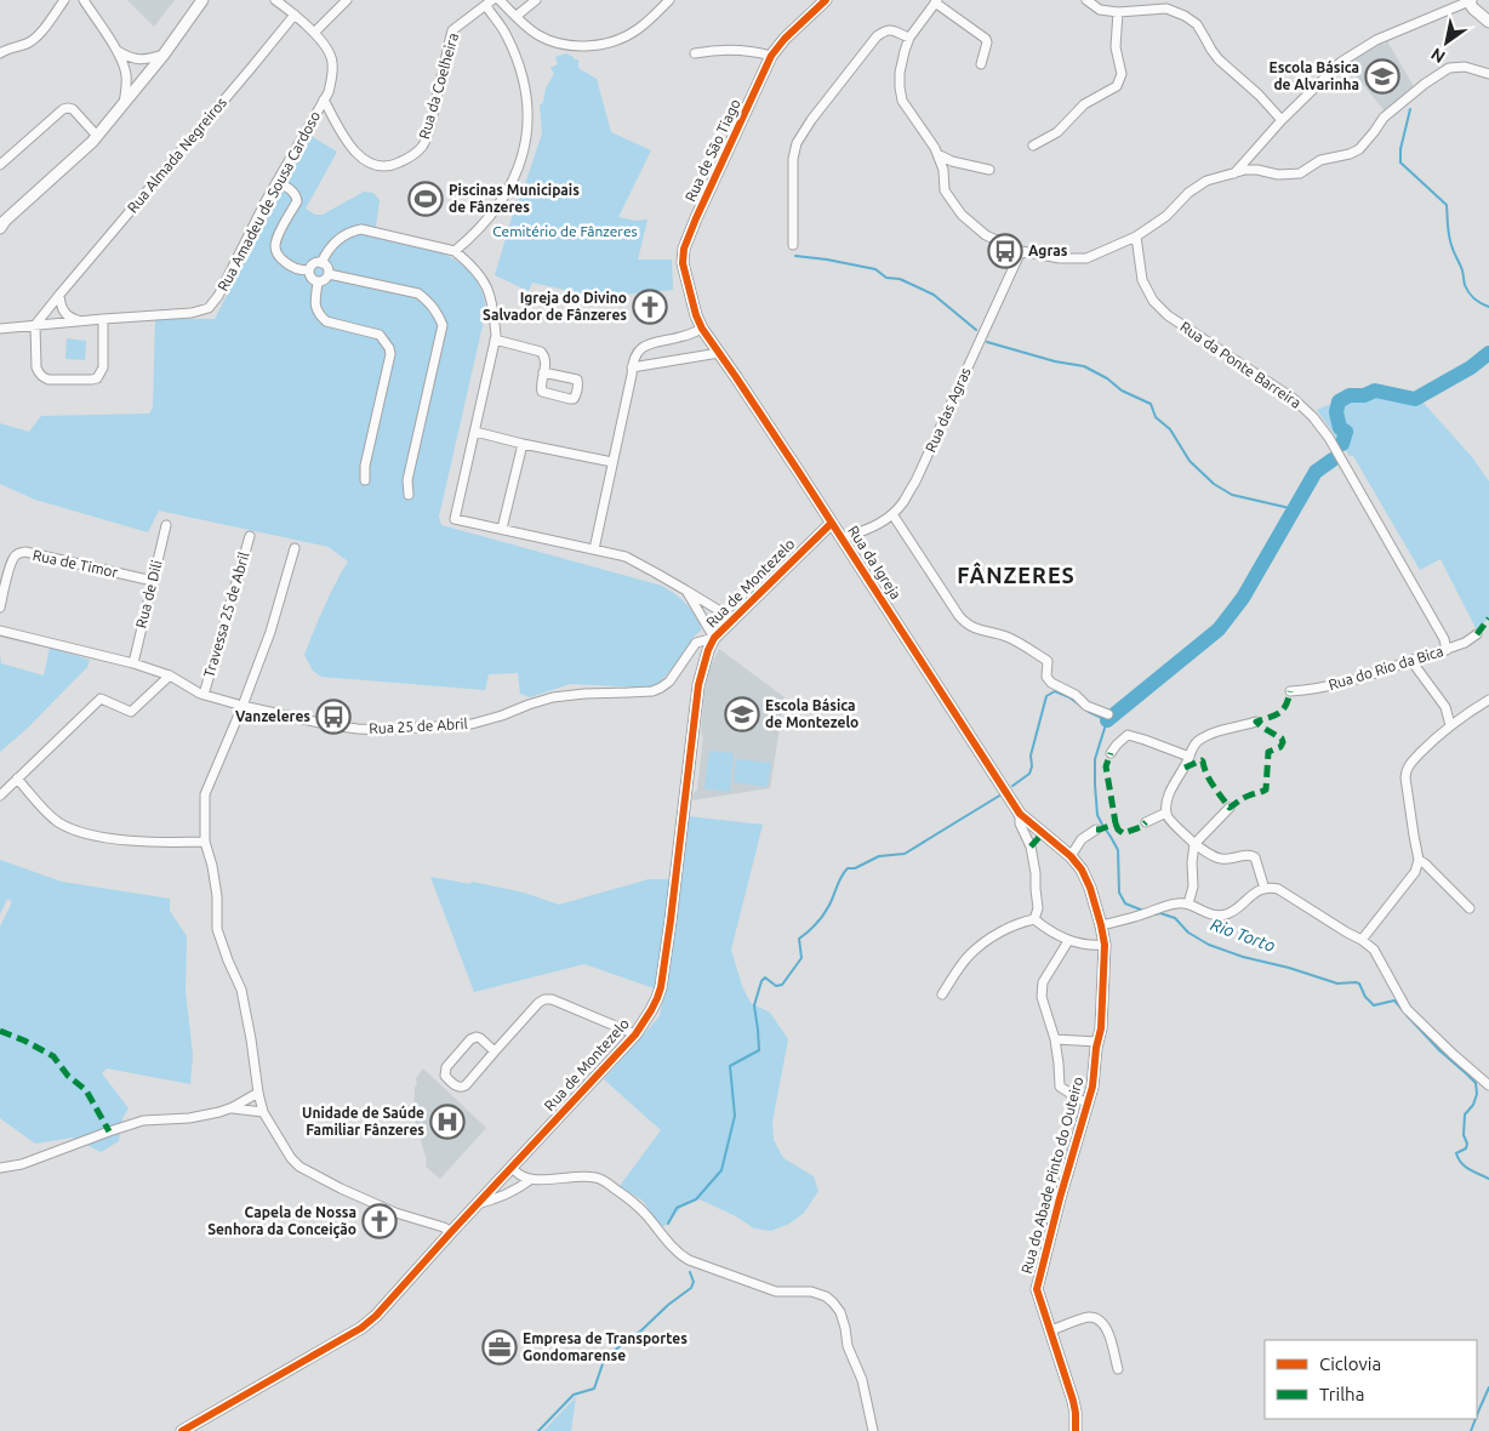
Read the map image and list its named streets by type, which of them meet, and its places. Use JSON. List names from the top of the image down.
{
  "streets": {
    "street": [
      "Rua da Coelheira",
      "Rua de São Tiago",
      "Rua Almada Negreiros",
      "Rua Amadeu de Sousa Cardoso",
      "Rua da Ponte Barreira",
      "Rua das Agras",
      "Rua da Igreja",
      "Rua de Timor",
      "Rua de Montezelo",
      "Rua de Dili",
      "Travessa 25 de Abril",
      "Rua do Rio da Bica",
      "Rua 25 de Abril",
      "Rua do Abade Pinto do Outeiro"
    ]
  },
  "crossings": [
    ["Rua da Coelheira", "Rua Amadeu de Sousa Cardoso"],
    ["Rua de São Tiago", "Rua da Igreja"],
    ["Rua Almada Negreiros", "Rua Amadeu de Sousa Cardoso"],
    ["Rua da Ponte Barreira", "Rua do Rio da Bica"],
    ["Rua das Agras", "Rua da Igreja"],
    ["Rua da Igreja", "Rua de Montezelo"],
    ["Rua da Igreja", "Rua do Abade Pinto do Outeiro"],
    ["Rua de Timor", "Rua de Dili"],
    ["Rua de Montezelo", "Rua 25 de Abril"],
    ["Rua de Dili", "Rua 25 de Abril"],
    ["Travessa 25 de Abril", "Rua 25 de Abril"]
  ],
  "districts": ["FÂNZERES"],
  "water": ["Rio Torto"],
  "parks": ["Cemitério de Fânzeres"],
  "places": {
    "school or university": ["Escola Básica de Alvarinha", "Escola Básica de Montezelo"],
    "sports": ["Piscinas Municipais de Fânzeres"],
    "bus stop": ["Agras", "Vanzeleres"],
    "church": ["Igreja do Divino Salvador de Fânzeres", "Capela de Nossa Senhora da Conceição"],
    "hospital": ["Unidade de Saúde Familiar Fânzeres"],
    "office": ["Empresa de Transportes Gondomarense"]
  },
  "legend": ["Ciclovia", "Trilha"],
  "north": "bottom left"
}
